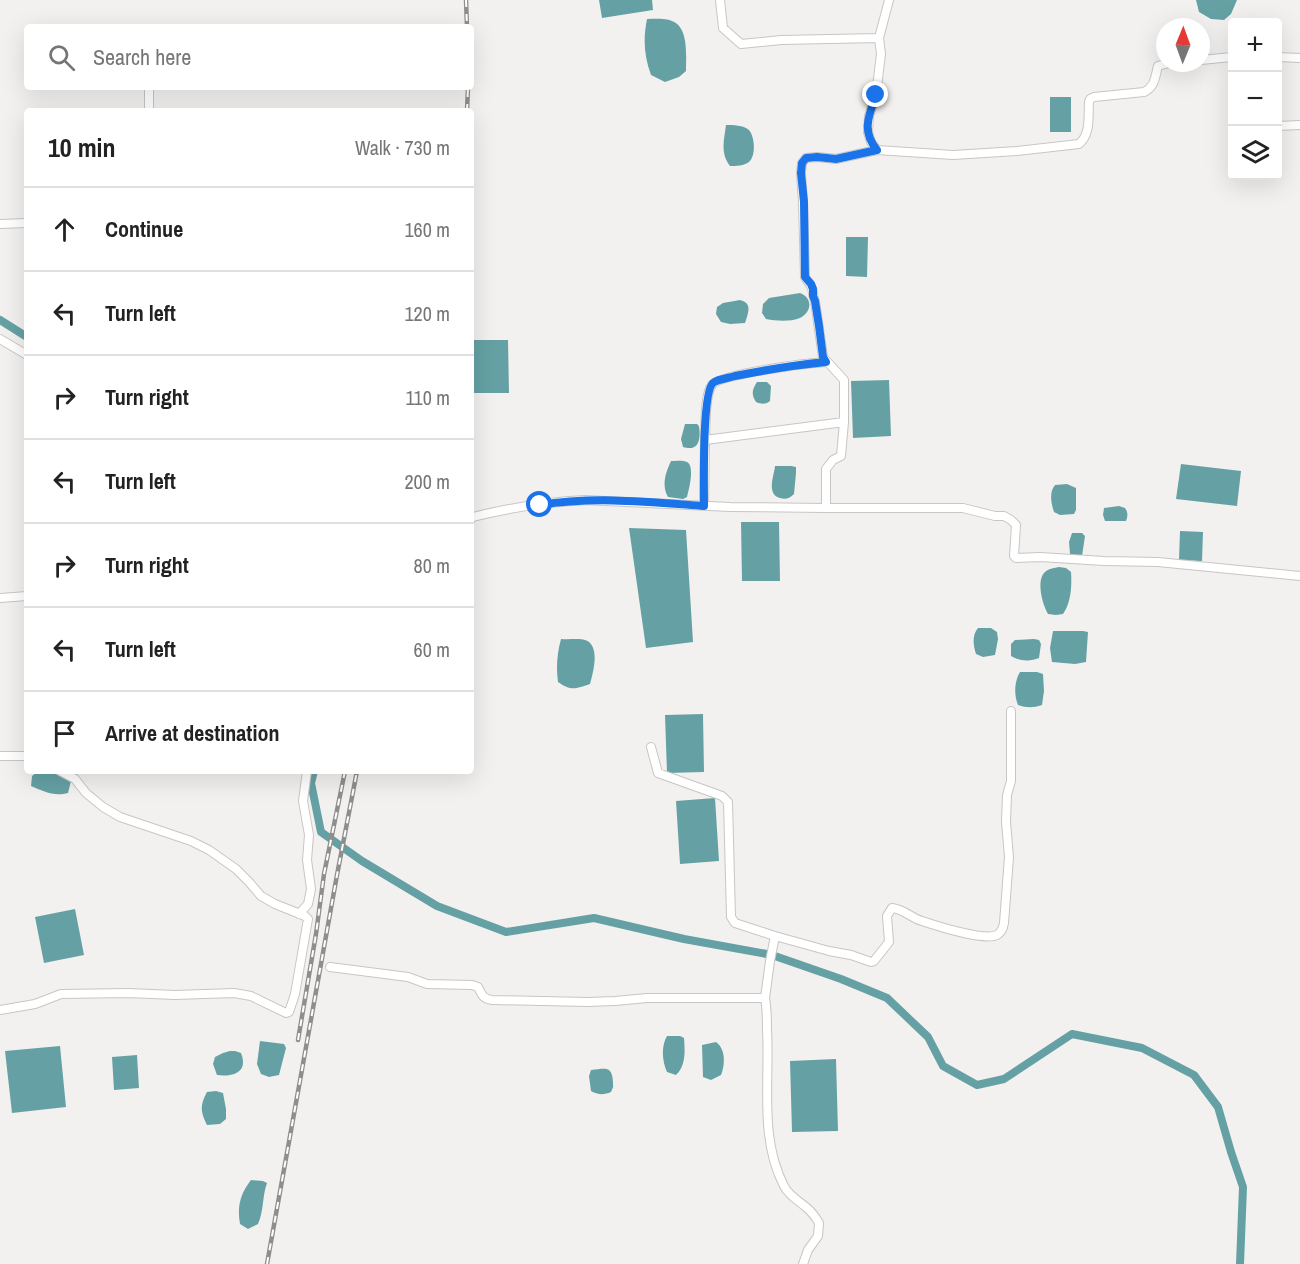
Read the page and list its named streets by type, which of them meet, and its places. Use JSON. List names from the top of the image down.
{
  "north": "top",
  "page": {
    "map_buttons": ["+", "−"],
    "search": "Search here",
    "heading": ["10 min", "Walk · 730 m"],
    "list": [
      ["Continue", "160 m"],
      ["Turn left", "120 m"],
      ["Turn right", "110 m"],
      ["Turn left", "200 m"],
      ["Turn right", "80 m"],
      ["Turn left", "60 m"],
      "Arrive at destination"
    ]
  }
}
